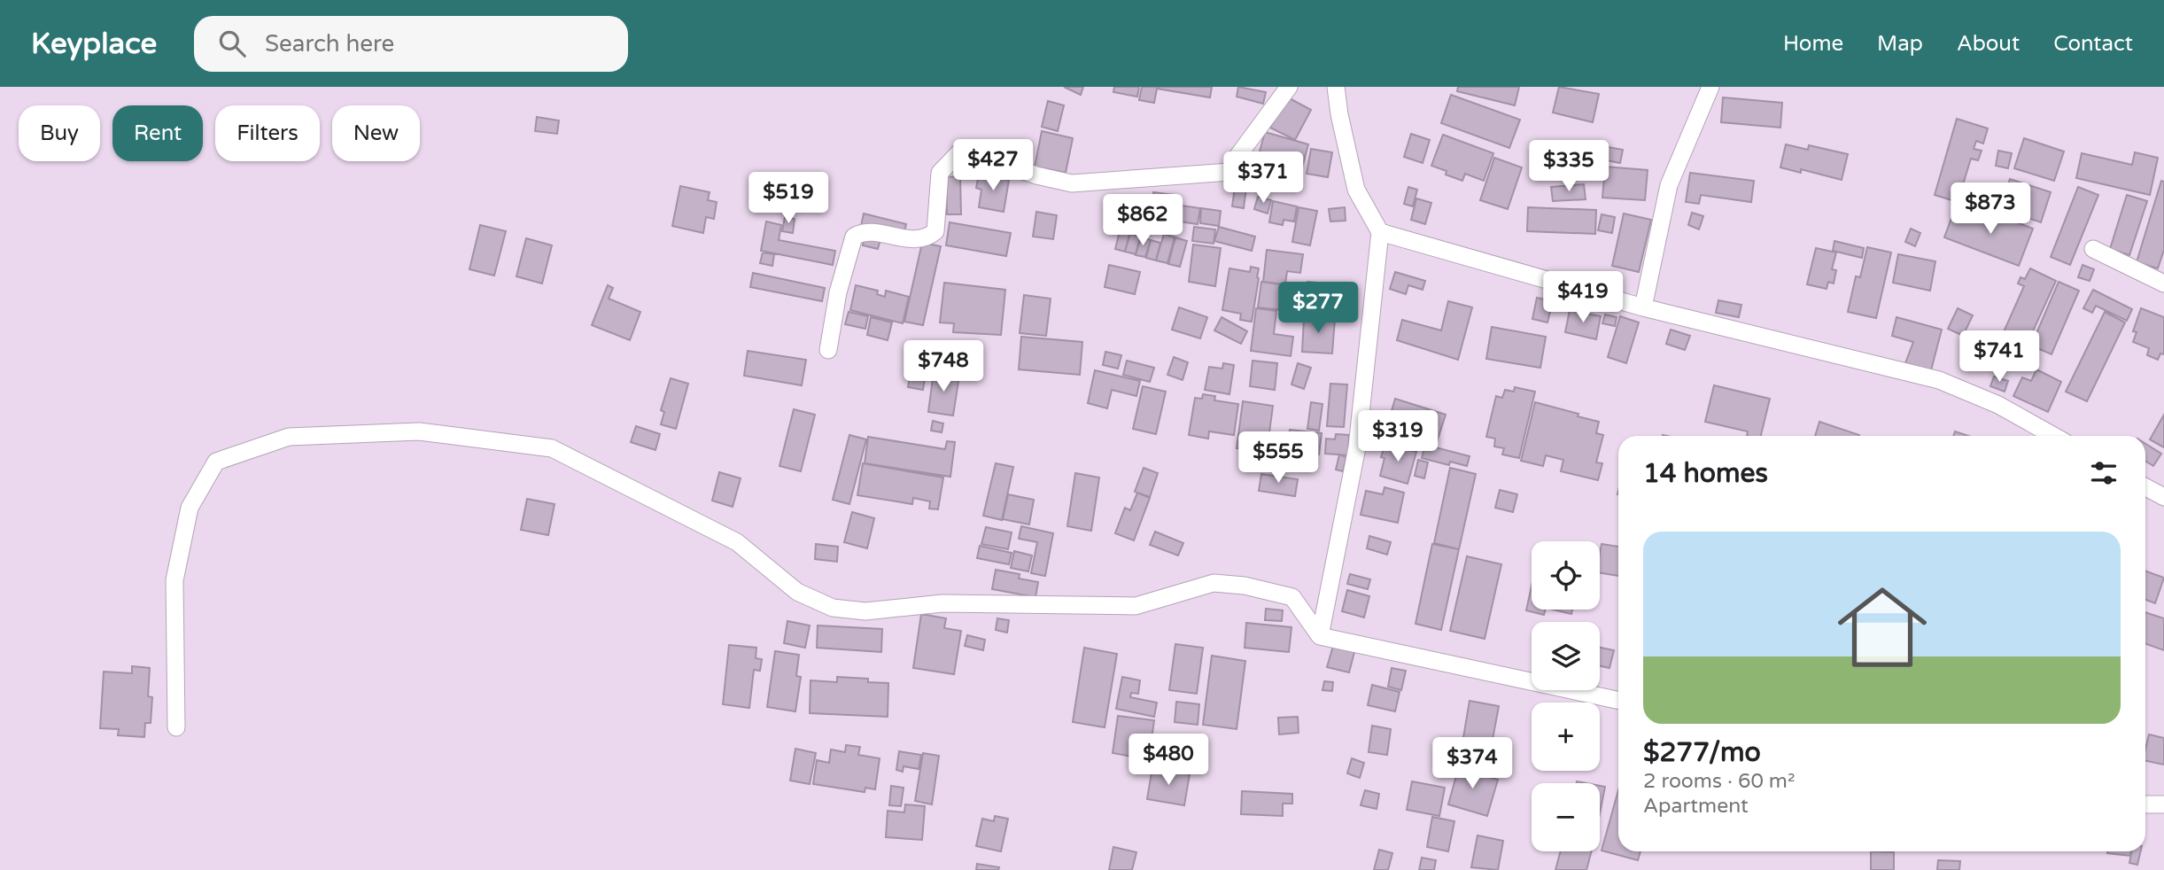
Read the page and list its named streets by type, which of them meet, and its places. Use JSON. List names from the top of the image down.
{
  "page": {
    "header": "Keyplace",
    "search": "Search here",
    "nav": [
      "Home",
      "Map",
      "About",
      "Contact"
    ],
    "chip": [
      "Buy",
      "Rent",
      "Filters",
      "New"
    ],
    "price": [
      "$427",
      "$335",
      "$371",
      "$519",
      "$873",
      "$862",
      "$419",
      "$277",
      "$741",
      "$748",
      "$319",
      "$555",
      "$480",
      "$374"
    ],
    "heading": "14 homes",
    "list": [
      {
        "name": "$277/mo",
        "note": "2 rooms · 60 m² · Apartment"
      }
    ],
    "map_buttons": ["+", "−"]
  }
}
